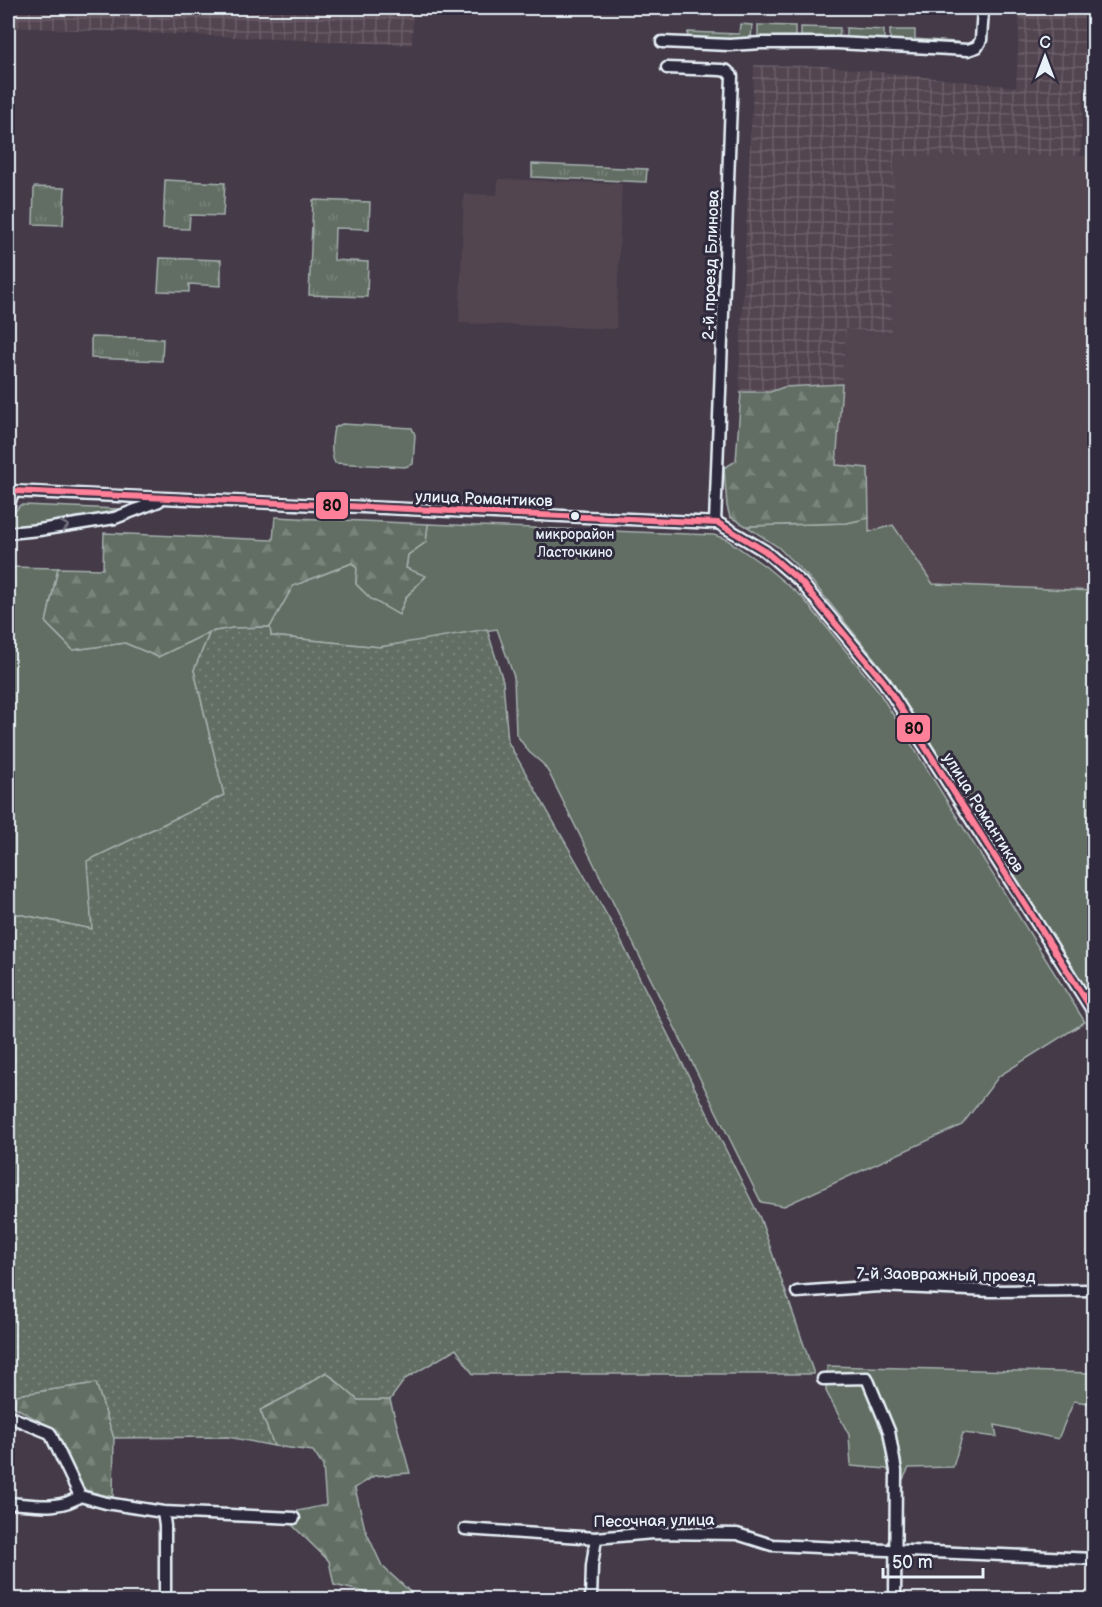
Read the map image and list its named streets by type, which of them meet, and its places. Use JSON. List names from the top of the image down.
{
  "streets": {
    "street": [
      "2-й проезд Блинова",
      "улица Романтиков",
      "7-й Заовражный проезд",
      "Песочная улица"
    ]
  },
  "crossings": [
    ["2-й проезд Блинова", "улица Романтиков"]
  ],
  "places": ["микрорайон Ласточкино"],
  "lines": ["transit line 80"],
  "scale_bar": "50 m",
  "north": "top"
}
